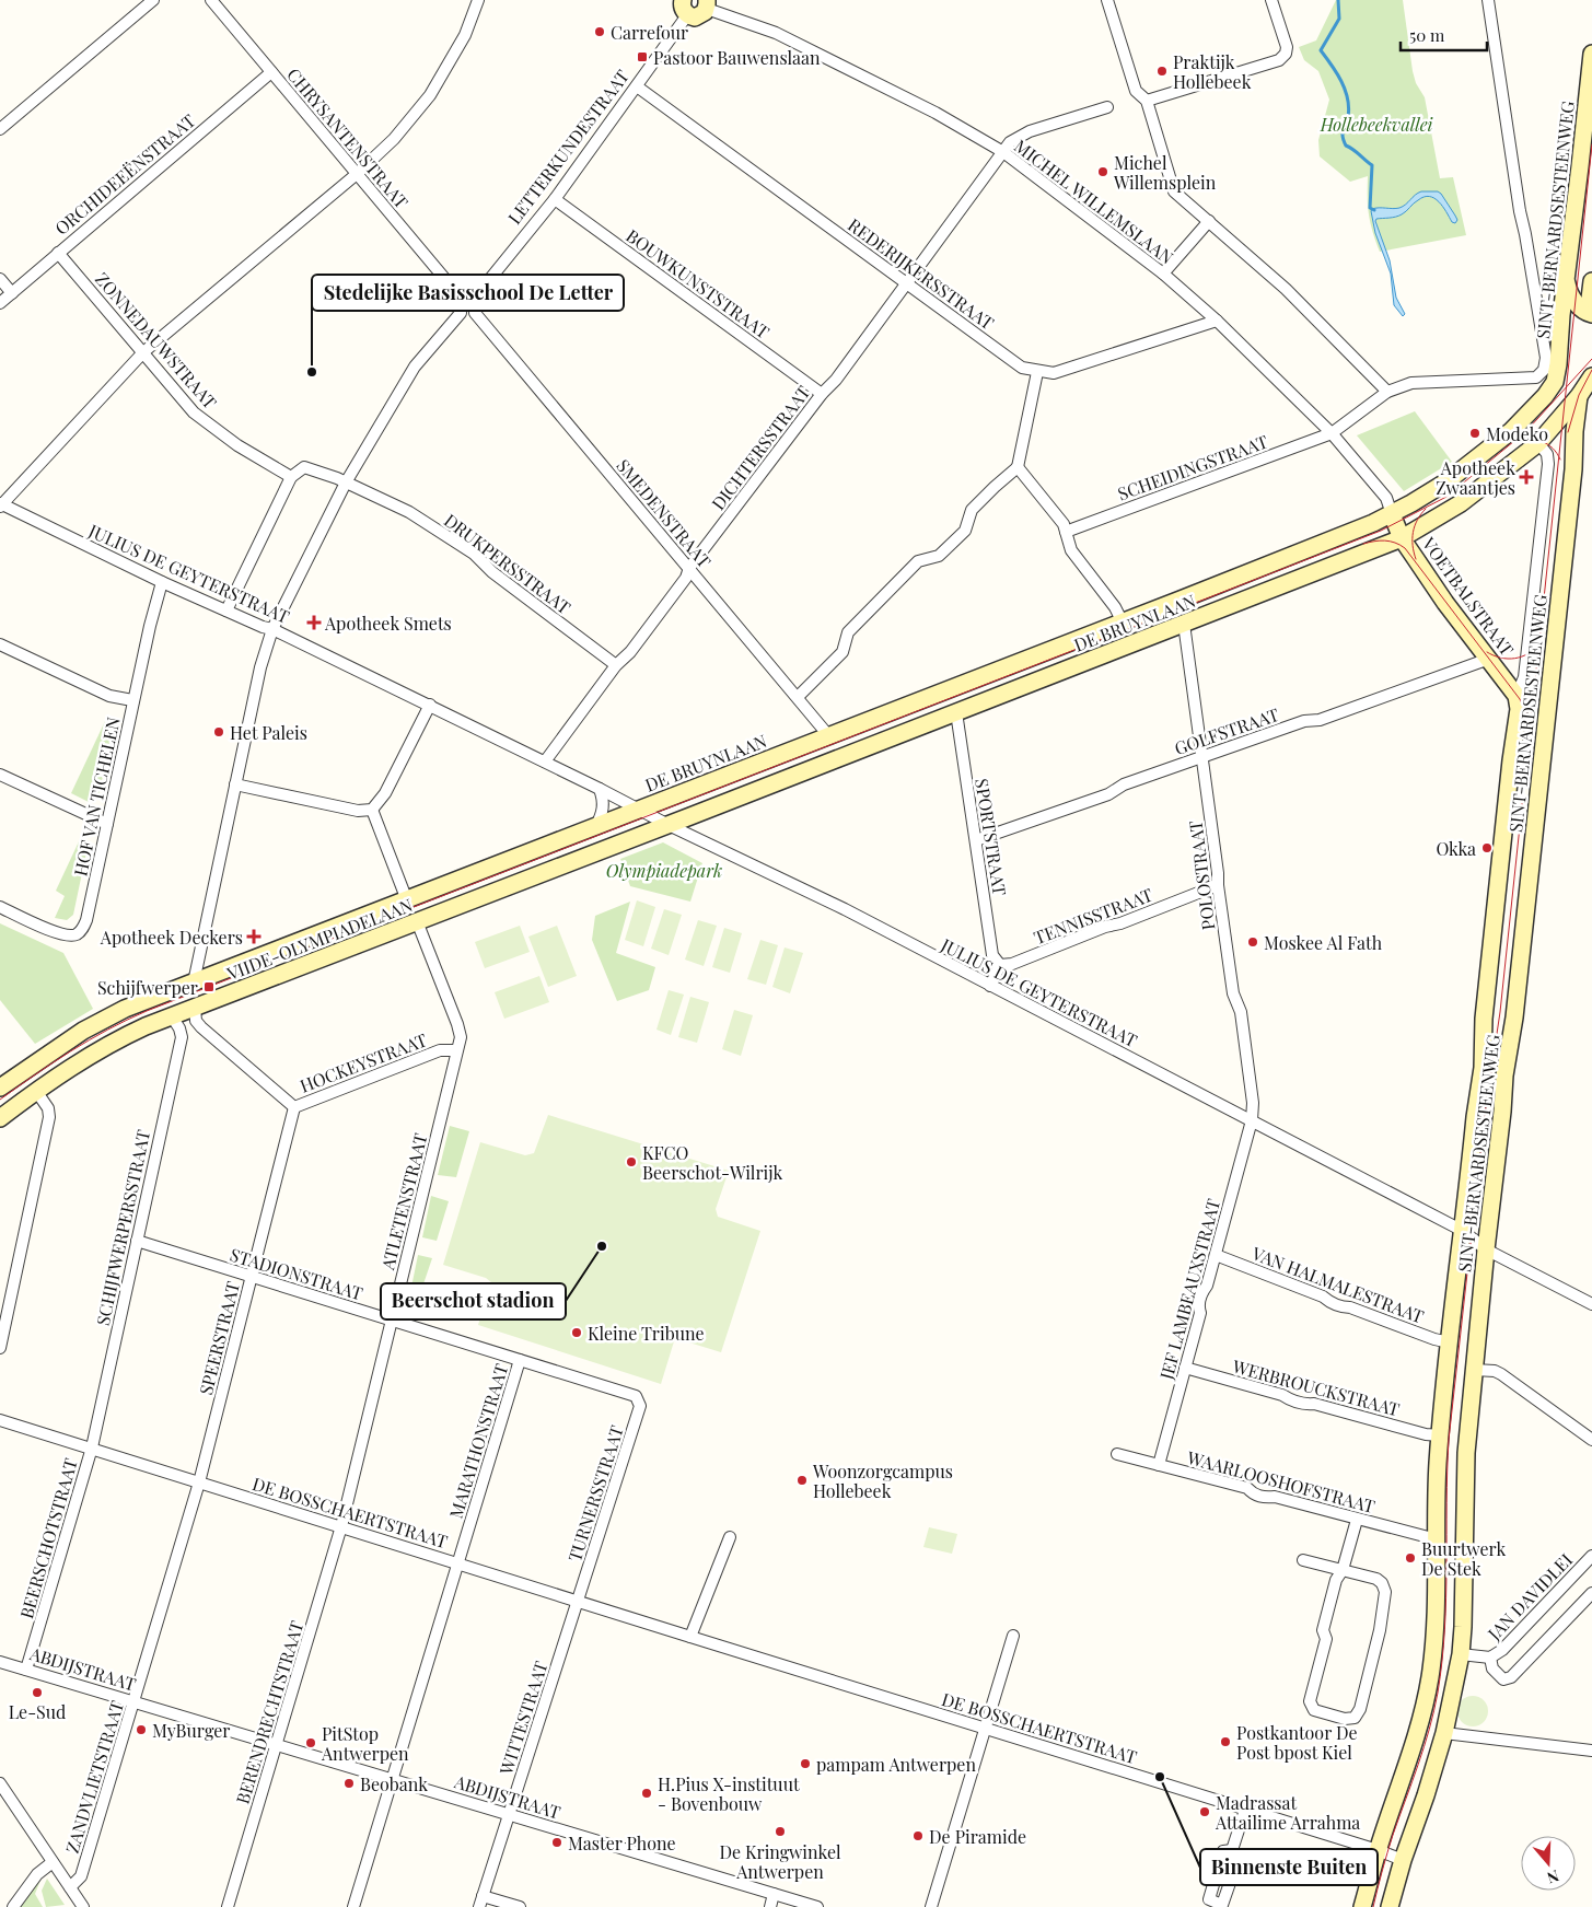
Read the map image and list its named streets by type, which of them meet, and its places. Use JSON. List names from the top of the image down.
{
  "streets": {
    "main road": [
      "LETTERKUNDESTRAAT",
      "SINT-BERNARDSESTEENWEG",
      "VOETBALSTRAAT",
      "DE BRUYNLAAN",
      "VIIDE-OLYMPIADELAAN"
    ],
    "street": [
      "CHRYSANTENSTRAAT",
      "ORCHIDEEËNSTRAAT",
      "MICHEL WILLEMSLAAN",
      "REDERIJKERSSTRAAT",
      "BOUWKUNSTSTRAAT",
      "ZONNEDAUWSTRAAT",
      "DICHTERSSTRAAT",
      "SCHEIDINGSTRAAT",
      "SMEDENSTRAAT",
      "DRUKPERSSTRAAT",
      "JULIUS DE GEYTERSTRAAT",
      "GOLFSTRAAT",
      "HOF VAN TICHELEN",
      "SPORTSTRAAT",
      "POLOSTRAAT",
      "TENNISSTRAAT",
      "HOCKEYSTRAAT",
      "ATLETENSTRAAT",
      "SCHIJFWERPERSSTRAAT",
      "STADIONSTRAAT",
      "VAN HALMALESTRAAT",
      "JEF LAMBEAUXSTRAAT",
      "SPEERSTRAAT",
      "WERBROUCKSTRAAT",
      "MARATHONSTRAAT",
      "WAARLOOSHOFSTRAAT",
      "TURNERSSTRAAT",
      "DE BOSSCHAERTSTRAAT",
      "BEERSCHOTSTRAAT",
      "JAN DAVIDLEI",
      "ABDIJSTRAAT",
      "BERENDRECHTSTRAAT",
      "WITTESTRAAT",
      "ZANDVLIETSTRAAT"
    ]
  },
  "crossings": [
    ["CHRYSANTENSTRAAT", "LETTERKUNDESTRAAT"],
    ["CHRYSANTENSTRAAT", "ORCHIDEEËNSTRAAT"],
    ["CHRYSANTENSTRAAT", "SMEDENSTRAAT"],
    ["LETTERKUNDESTRAAT", "MICHEL WILLEMSLAAN"],
    ["LETTERKUNDESTRAAT", "REDERIJKERSSTRAAT"],
    ["LETTERKUNDESTRAAT", "BOUWKUNSTSTRAAT"],
    ["LETTERKUNDESTRAAT", "SMEDENSTRAAT"],
    ["ORCHIDEEËNSTRAAT", "ZONNEDAUWSTRAAT"],
    ["MICHEL WILLEMSLAAN", "REDERIJKERSSTRAAT"],
    ["MICHEL WILLEMSLAAN", "DICHTERSSTRAAT"],
    ["MICHEL WILLEMSLAAN", "SCHEIDINGSTRAAT"],
    ["MICHEL WILLEMSLAAN", "VOETBALSTRAAT"],
    ["MICHEL WILLEMSLAAN", "DE BRUYNLAAN"],
    ["SINT-BERNARDSESTEENWEG", "JULIUS DE GEYTERSTRAAT"],
    ["SINT-BERNARDSESTEENWEG", "VOETBALSTRAAT"],
    ["SINT-BERNARDSESTEENWEG", "DE BRUYNLAAN"],
    ["SINT-BERNARDSESTEENWEG", "VAN HALMALESTRAAT"],
    ["SINT-BERNARDSESTEENWEG", "WERBROUCKSTRAAT"],
    ["SINT-BERNARDSESTEENWEG", "WAARLOOSHOFSTRAAT"],
    ["SINT-BERNARDSESTEENWEG", "DE BOSSCHAERTSTRAAT"],
    ["SINT-BERNARDSESTEENWEG", "JAN DAVIDLEI"],
    ["REDERIJKERSSTRAAT", "DICHTERSSTRAAT"],
    ["BOUWKUNSTSTRAAT", "DICHTERSSTRAAT"],
    ["DICHTERSSTRAAT", "SMEDENSTRAAT"],
    ["DICHTERSSTRAAT", "DRUKPERSSTRAAT"],
    ["DICHTERSSTRAAT", "JULIUS DE GEYTERSTRAAT"],
    ["SMEDENSTRAAT", "DE BRUYNLAAN"],
    ["JULIUS DE GEYTERSTRAAT", "DE BRUYNLAAN"],
    ["JULIUS DE GEYTERSTRAAT", "HOF VAN TICHELEN"],
    ["JULIUS DE GEYTERSTRAAT", "POLOSTRAAT"],
    ["JULIUS DE GEYTERSTRAAT", "VIIDE-OLYMPIADELAAN"],
    ["JULIUS DE GEYTERSTRAAT", "JEF LAMBEAUXSTRAAT"],
    ["VOETBALSTRAAT", "DE BRUYNLAAN"],
    ["VOETBALSTRAAT", "GOLFSTRAAT"],
    ["DE BRUYNLAAN", "SPORTSTRAAT"],
    ["DE BRUYNLAAN", "POLOSTRAAT"],
    ["DE BRUYNLAAN", "VIIDE-OLYMPIADELAAN"],
    ["GOLFSTRAAT", "SPORTSTRAAT"],
    ["GOLFSTRAAT", "POLOSTRAAT"],
    ["SPORTSTRAAT", "TENNISSTRAAT"],
    ["POLOSTRAAT", "TENNISSTRAAT"],
    ["POLOSTRAAT", "JEF LAMBEAUXSTRAAT"],
    ["VIIDE-OLYMPIADELAAN", "ATLETENSTRAAT"],
    ["HOCKEYSTRAAT", "ATLETENSTRAAT"],
    ["HOCKEYSTRAAT", "SPEERSTRAAT"],
    ["ATLETENSTRAAT", "STADIONSTRAAT"],
    ["ATLETENSTRAAT", "DE BOSSCHAERTSTRAAT"],
    ["ATLETENSTRAAT", "BERENDRECHTSTRAAT"],
    ["SCHIJFWERPERSSTRAAT", "STADIONSTRAAT"],
    ["SCHIJFWERPERSSTRAAT", "DE BOSSCHAERTSTRAAT"],
    ["SCHIJFWERPERSSTRAAT", "BEERSCHOTSTRAAT"],
    ["STADIONSTRAAT", "SPEERSTRAAT"],
    ["STADIONSTRAAT", "MARATHONSTRAAT"],
    ["STADIONSTRAAT", "TURNERSSTRAAT"],
    ["VAN HALMALESTRAAT", "JEF LAMBEAUXSTRAAT"],
    ["JEF LAMBEAUXSTRAAT", "WERBROUCKSTRAAT"],
    ["JEF LAMBEAUXSTRAAT", "WAARLOOSHOFSTRAAT"],
    ["SPEERSTRAAT", "DE BOSSCHAERTSTRAAT"],
    ["SPEERSTRAAT", "ZANDVLIETSTRAAT"],
    ["MARATHONSTRAAT", "DE BOSSCHAERTSTRAAT"],
    ["MARATHONSTRAAT", "ABDIJSTRAAT"],
    ["TURNERSSTRAAT", "DE BOSSCHAERTSTRAAT"],
    ["TURNERSSTRAAT", "WITTESTRAAT"],
    ["DE BOSSCHAERTSTRAAT", "BEERSCHOTSTRAAT"],
    ["DE BOSSCHAERTSTRAAT", "BERENDRECHTSTRAAT"],
    ["DE BOSSCHAERTSTRAAT", "WITTESTRAAT"],
    ["DE BOSSCHAERTSTRAAT", "ZANDVLIETSTRAAT"],
    ["BEERSCHOTSTRAAT", "ABDIJSTRAAT"],
    ["ABDIJSTRAAT", "BERENDRECHTSTRAAT"],
    ["ABDIJSTRAAT", "WITTESTRAAT"],
    ["ABDIJSTRAAT", "ZANDVLIETSTRAAT"]
  ],
  "parks": ["Hollebeekvallei", "Olympiadepark"],
  "places": {
    "other": [
      "Carrefour",
      "Praktijk Hollebeek",
      "Michel Willemsplein",
      "Stedelijke Basisschool De Letter",
      "Modeko",
      "Het Paleis",
      "Okka",
      "Moskee Al Fath",
      "KFCO Beerschot-Wilrijk",
      "Beerschot stadion",
      "Kleine Tribune",
      "Woonzorgcampus Hollebeek",
      "Buurtwerk De Stek",
      "Le-Sud",
      "MyBurger",
      "Postkantoor De Post bpost Kiel",
      "PitStop Antwerpen",
      "pampam Antwerpen",
      "Binnenste Buiten",
      "Beobank",
      "H.Pius X-instituut - Bovenbouw",
      "Madrassat Attailime Arrahma",
      "De Kringwinkel Antwerpen",
      "De Piramide",
      "Master Phone"
    ],
    "transit": ["Pastoor Bauwenslaan", "Schijfwerper"],
    "health": ["Apotheek Zwaantjes", "Apotheek Smets", "Apotheek Deckers"]
  },
  "scale_bar": "50 m",
  "north": "bottom"
}
